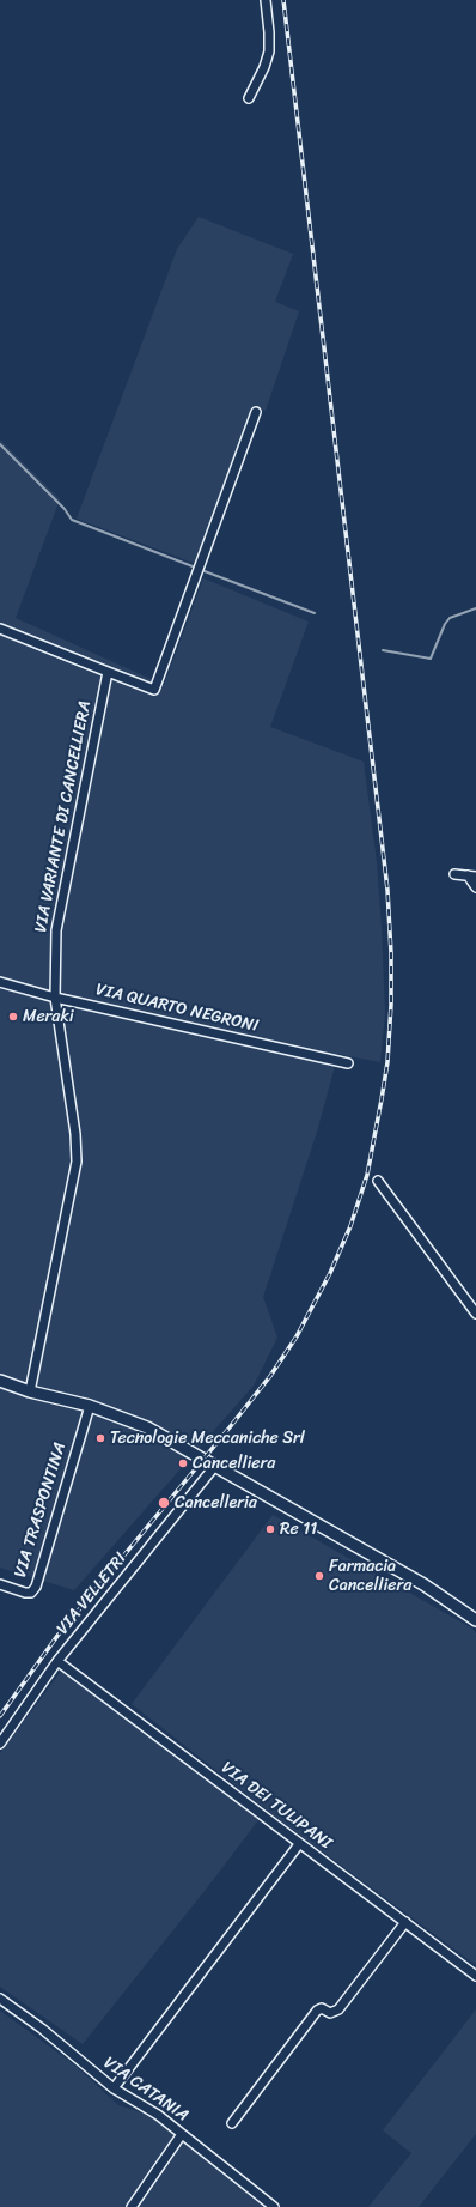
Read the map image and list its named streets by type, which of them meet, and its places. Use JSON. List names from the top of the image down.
{
  "streets": {
    "street": [
      "VIA VARIANTE DI CANCELLIERA",
      "VIA QUARTO NEGRONI",
      "VIA TRASPONTINA",
      "VIA VELLETRI",
      "VIA DEI TULIPANI",
      "VIA CATANIA"
    ]
  },
  "crossings": [
    ["VIA VARIANTE DI CANCELLIERA", "VIA QUARTO NEGRONI"],
    ["VIA VELLETRI", "VIA DEI TULIPANI"]
  ],
  "places": [
    "Meraki",
    "Tecnologie Meccaniche Srl",
    "Cancelliera",
    "Cancelleria",
    "Re 11",
    "Farmacia Cancelliera"
  ]
}
